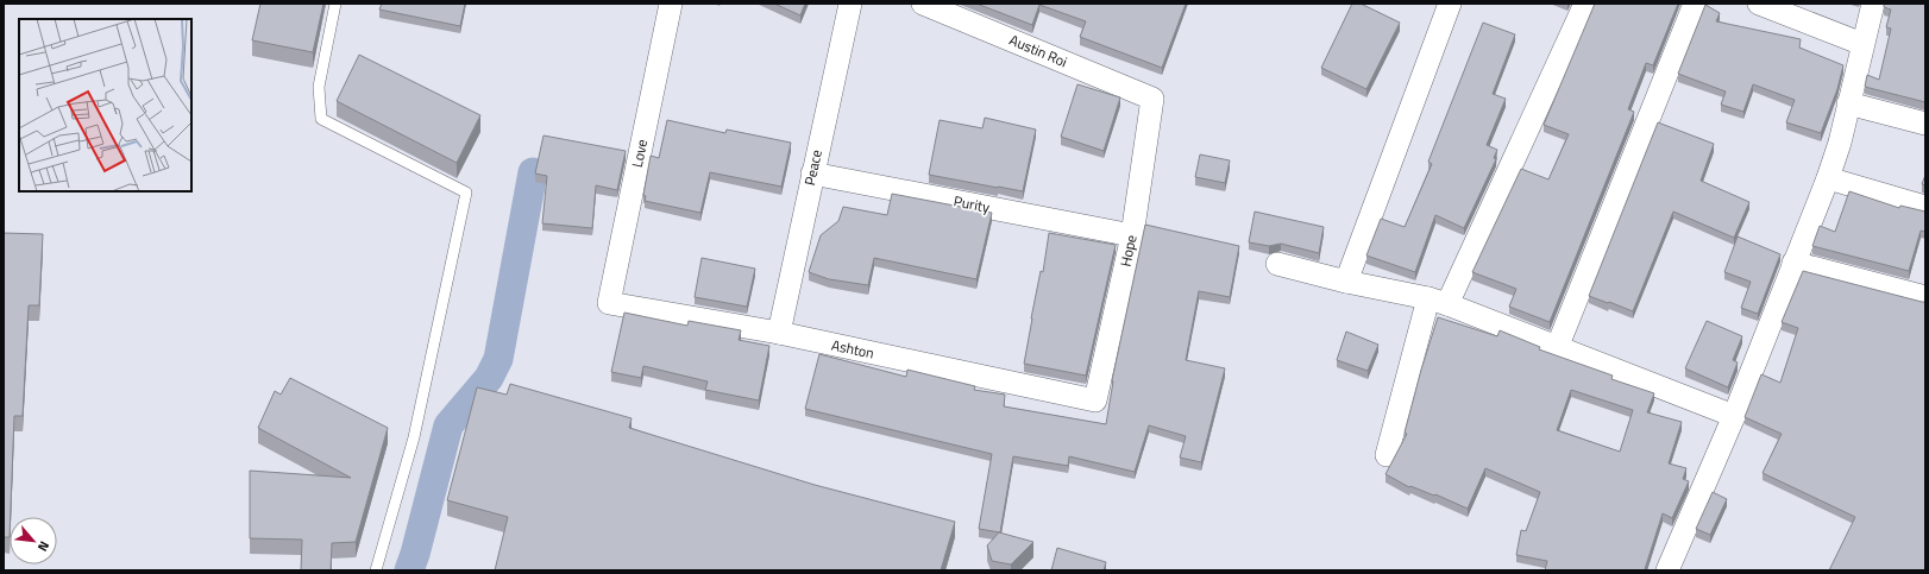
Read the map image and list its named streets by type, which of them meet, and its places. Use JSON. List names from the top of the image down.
{
  "streets": {
    "street": [
      "Austin Roi",
      "Love",
      "Peace",
      "Purity",
      "Hope",
      "Ashton"
    ]
  },
  "crossings": [
    ["Austin Roi", "Hope"],
    ["Love", "Ashton"],
    ["Peace", "Purity"],
    ["Peace", "Ashton"],
    ["Purity", "Hope"],
    ["Hope", "Ashton"]
  ],
  "north": "bottom right"
}
